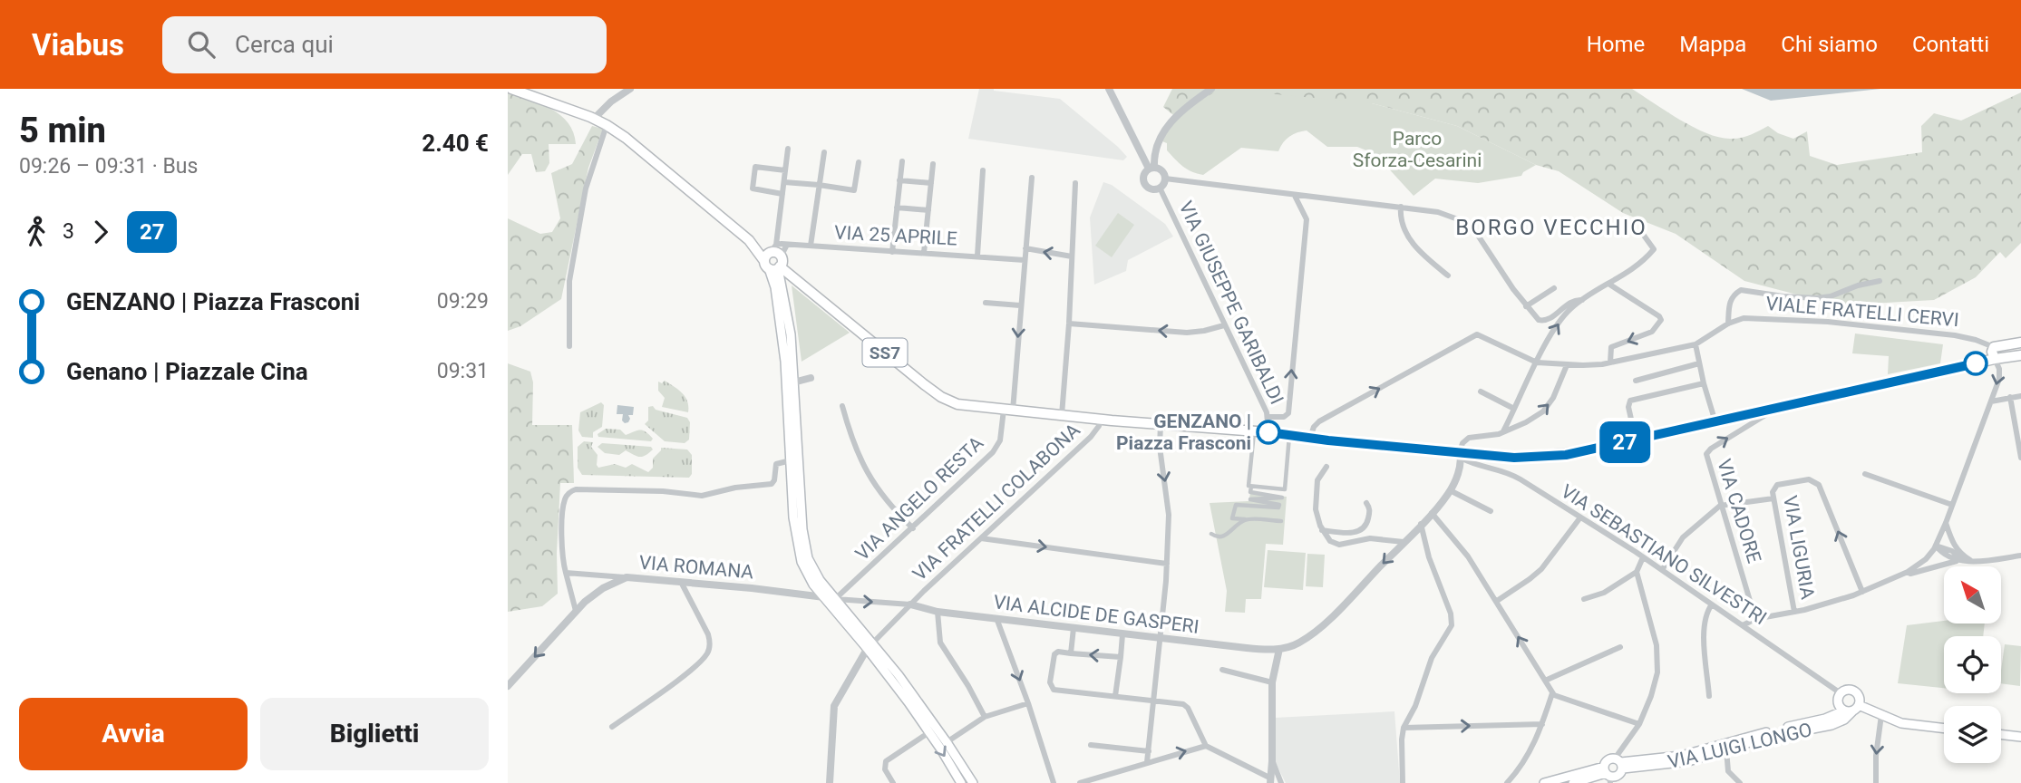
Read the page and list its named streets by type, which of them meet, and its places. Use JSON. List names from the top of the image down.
{
  "streets": {
    "main road": ["SS7", "VIA LUIGI LONGO"],
    "street": [
      "VIA 25 APRILE",
      "VIA GIUSEPPE GARIBALDI",
      "VIALE FRATELLI CERVI",
      "VIA ANGELO RESTA",
      "VIA FRATELLI COLABONA",
      "VIA CADORE",
      "VIA LIGURIA",
      "VIA SEBASTIANO SILVESTRI",
      "VIA ROMANA",
      "VIA ALCIDE DE GASPERI"
    ]
  },
  "crossings": [
    ["VIA 25 APRILE", "SS7"],
    ["VIA 25 APRILE", "VIA ANGELO RESTA"],
    ["VIA GIUSEPPE GARIBALDI", "SS7"],
    ["SS7", "VIA ANGELO RESTA"],
    ["SS7", "VIA FRATELLI COLABONA"],
    ["SS7", "VIA CADORE"],
    ["SS7", "VIA SEBASTIANO SILVESTRI"],
    ["VIA FRATELLI COLABONA", "VIA ALCIDE DE GASPERI"],
    ["VIA SEBASTIANO SILVESTRI", "VIA LUIGI LONGO"]
  ],
  "one_way": ["VIA CADORE"],
  "districts": ["BORGO VECCHIO"],
  "parks": ["Parco Sforza-Cesarini"],
  "places": ["GENZANO | Piazza Frasconi"],
  "lines": ["bus line 27"],
  "north": "top left",
  "page": {
    "header": "Viabus",
    "search": "Cerca qui",
    "nav": [
      "Home",
      "Mappa",
      "Chi siamo",
      "Contatti"
    ],
    "heading": ["5 min", "09:26 – 09:31 · Bus", "2.40 €"],
    "on_map": "27",
    "legs": ["3", "27"],
    "list": [
      {
        "name": "GENZANO | Piazza Frasconi",
        "value": "09:29"
      },
      {
        "name": "Genano | Piazzale Cina",
        "value": "09:31"
      }
    ],
    "buttons": ["Avvia", "Biglietti"]
  }
}
